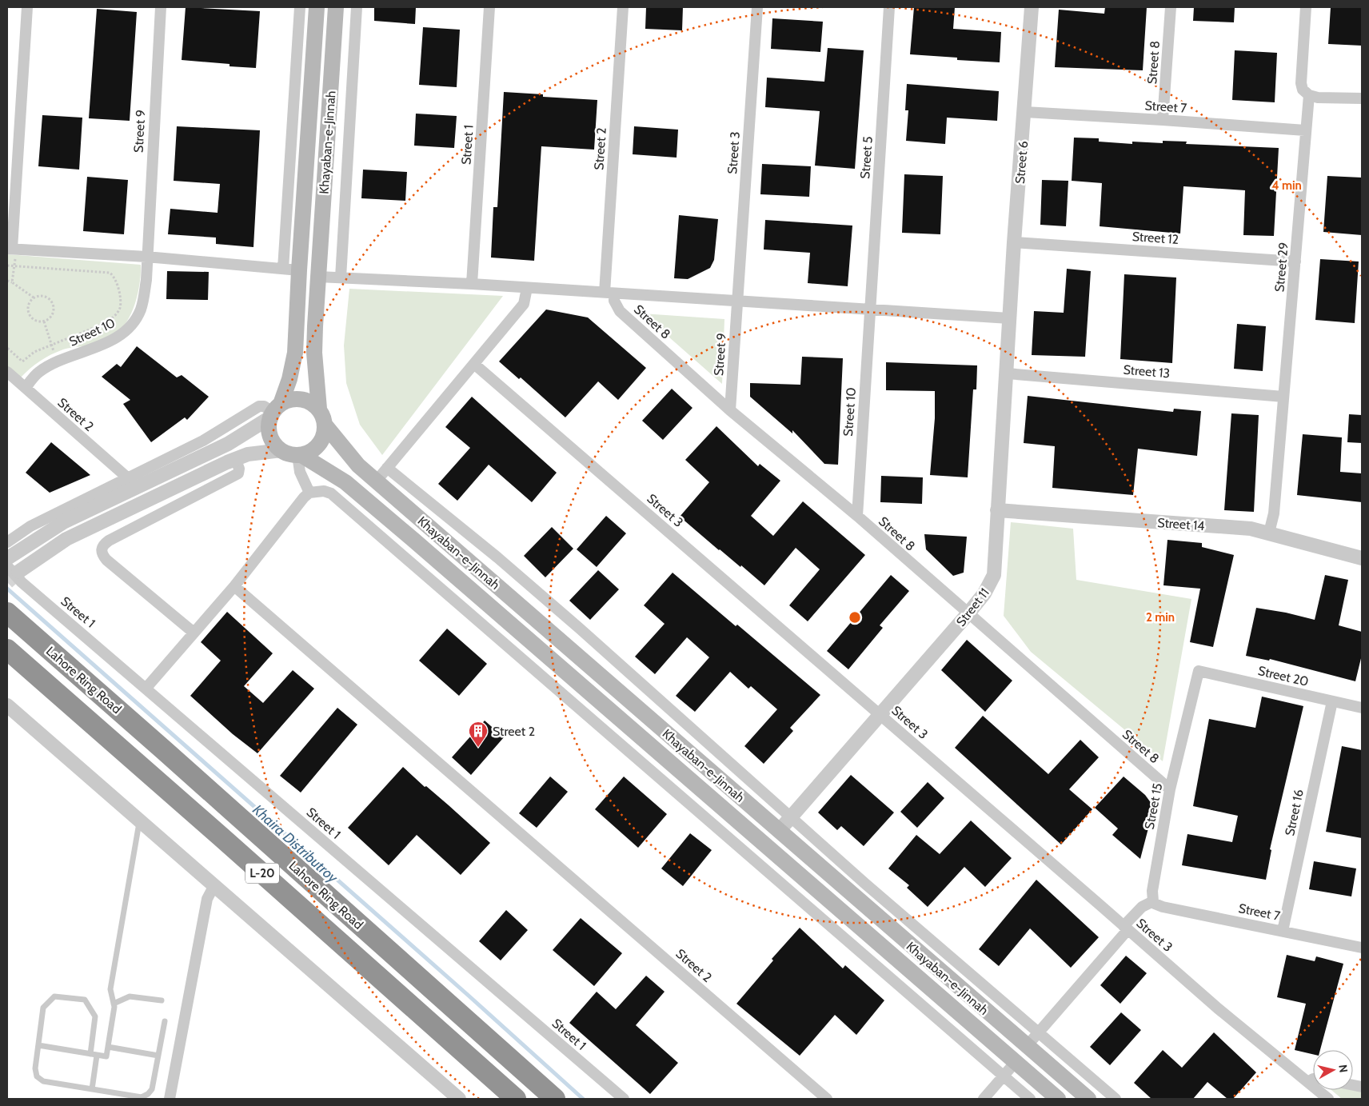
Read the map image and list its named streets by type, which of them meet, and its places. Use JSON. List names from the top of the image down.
{
  "streets": {
    "highway": ["Lahore Ring Road", "L-20"],
    "main road": ["Khayaban-e-Jinnah"],
    "street": [
      "Street 8",
      "Street 7",
      "Street 9",
      "Street 1",
      "Street 2",
      "Street 3",
      "Street 5",
      "Street 6",
      "Street 12",
      "Street 29",
      "Street 10",
      "Street 13",
      "Street 14",
      "Street 11",
      "Street 20",
      "Street 15",
      "Street 16"
    ]
  },
  "crossings": [
    ["Street 8", "Street 7"],
    ["Street 8", "Street 9"],
    ["Street 8", "Street 2"],
    ["Street 8", "Street 10"],
    ["Street 8", "Street 11"],
    ["Street 8", "Street 15"],
    ["Street 7", "Street 6"],
    ["Street 7", "Street 29"],
    ["Street 7", "Street 15"],
    ["Street 7", "Street 16"],
    ["Street 9", "Street 3"],
    ["Street 9", "Street 10"],
    ["Khayaban-e-Jinnah", "Street 11"],
    ["Street 2", "Street 10"],
    ["Street 3", "Street 11"],
    ["Street 5", "Street 10"],
    ["Street 6", "Street 12"],
    ["Street 6", "Street 11"],
    ["Street 12", "Street 29"],
    ["Street 29", "Street 13"],
    ["Street 29", "Street 14"],
    ["Street 13", "Street 11"],
    ["Street 14", "Street 11"],
    ["Street 20", "Street 15"],
    ["Street 20", "Street 16"]
  ],
  "water": ["Khaira Distributroy"],
  "places": {
    "building": ["Street 2"]
  },
  "north": "right",
  "rings": ["4 min", "2 min"]
}
